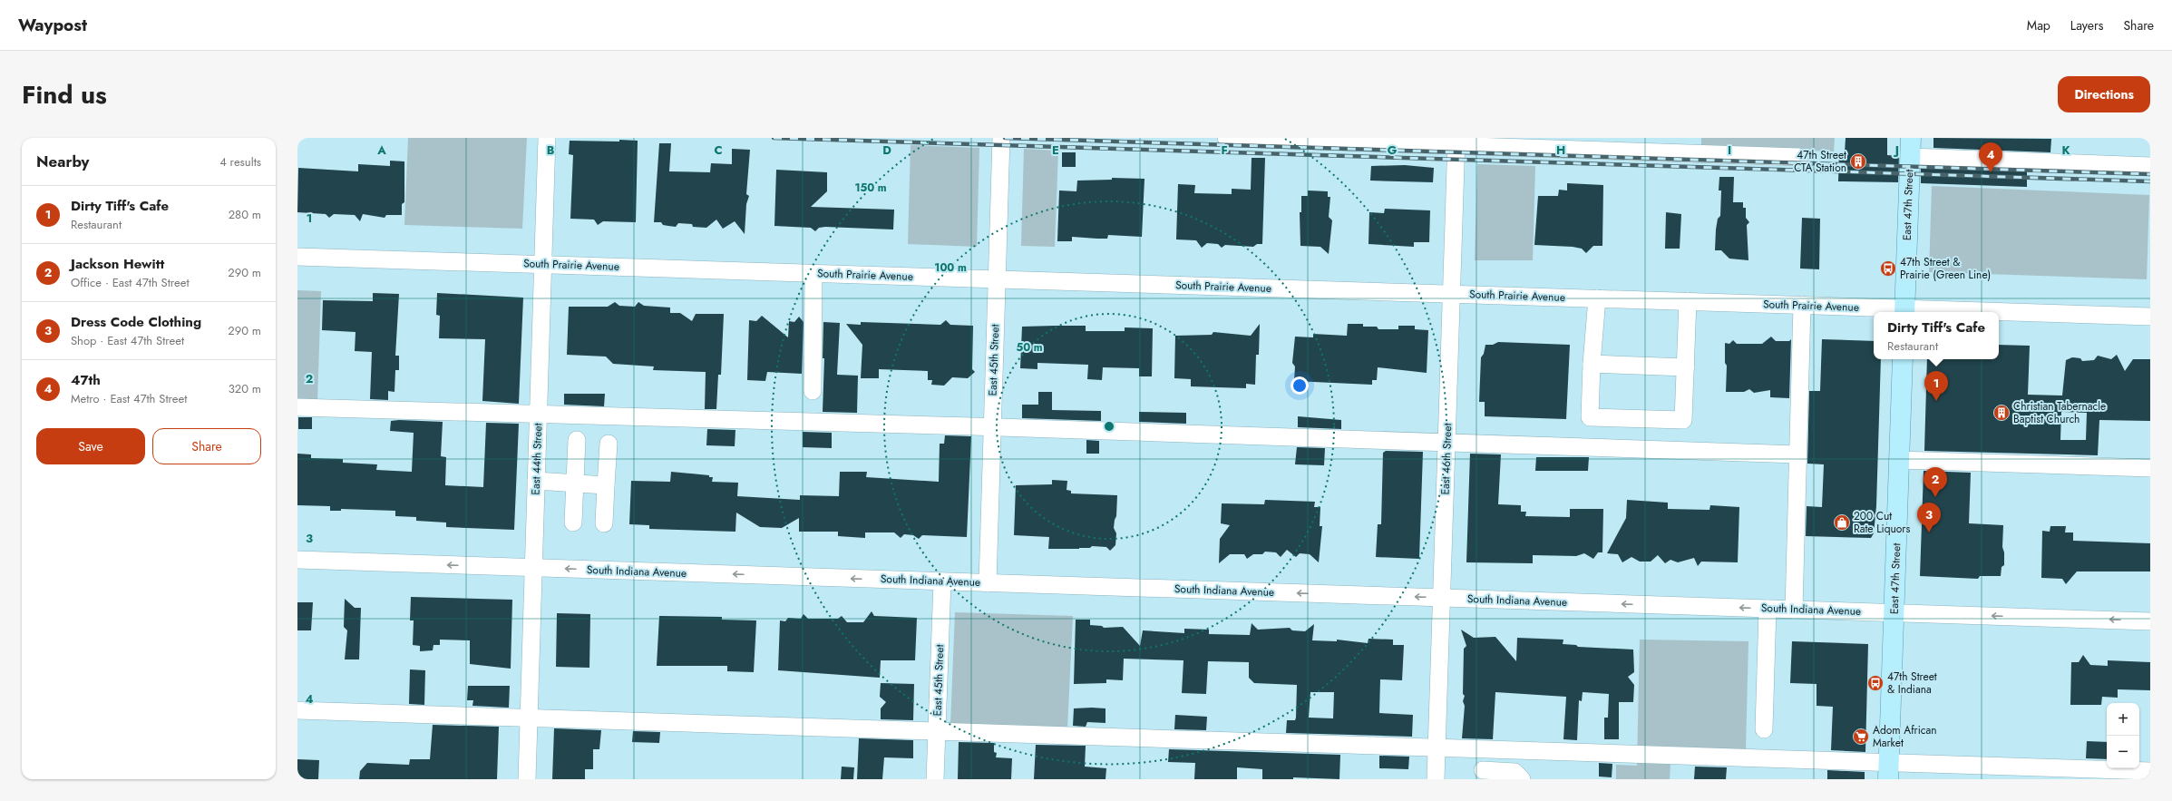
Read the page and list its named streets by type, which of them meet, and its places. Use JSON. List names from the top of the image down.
{
  "streets": {
    "main road": ["East 47th Street"],
    "street": [
      "South Prairie Avenue",
      "East 45th Street",
      "East 44th Street",
      "East 46th Street",
      "South Indiana Avenue"
    ]
  },
  "crossings": [
    ["East 47th Street", "South Prairie Avenue"],
    ["East 47th Street", "South Indiana Avenue"],
    ["South Prairie Avenue", "East 45th Street"],
    ["South Prairie Avenue", "East 44th Street"],
    ["South Prairie Avenue", "East 46th Street"],
    ["East 45th Street", "South Indiana Avenue"],
    ["East 44th Street", "South Indiana Avenue"],
    ["East 46th Street", "South Indiana Avenue"]
  ],
  "places": {
    "building": ["47th Street CTA Station", "Christian Tabernacle Baptist Church"],
    "bus stop": ["47th Street & Prairie (Green Line)", "47th Street & Indiana"],
    "shop": ["200 Cut Rate Liquors"],
    "supermarket": ["Adom African Market"]
  },
  "page": {
    "header": "Waypost",
    "nav": ["Map", "Layers", "Share"],
    "title": "Find us",
    "buttons": [
      "Directions",
      ["Save", "Share"]
    ],
    "heading": ["Nearby", "4 results"],
    "pins": [
      "4",
      "1",
      "2",
      "3"
    ],
    "list": [
      {
        "mark": "1",
        "name": "Dirty Tiff's Cafe",
        "note": "Restaurant",
        "value": "280 m"
      },
      {
        "mark": "2",
        "name": "Jackson Hewitt",
        "note": "Office · East 47th Street",
        "value": "290 m"
      },
      {
        "mark": "3",
        "name": "Dress Code Clothing",
        "note": "Shop · East 47th Street",
        "value": "290 m"
      },
      {
        "mark": "4",
        "name": "47th",
        "note": "Metro · East 47th Street",
        "value": "320 m"
      }
    ],
    "popup": ["Dirty Tiff's Cafe", "Restaurant"],
    "map_buttons": ["+", "−"]
  },
  "grid": {
    "columns": [
      "A",
      "B",
      "C",
      "D",
      "E",
      "F",
      "G",
      "H",
      "I",
      "J",
      "K"
    ],
    "rows": [
      "1",
      "2",
      "3",
      "4"
    ]
  },
  "rings": ["150 m", "100 m", "50 m"]
}
